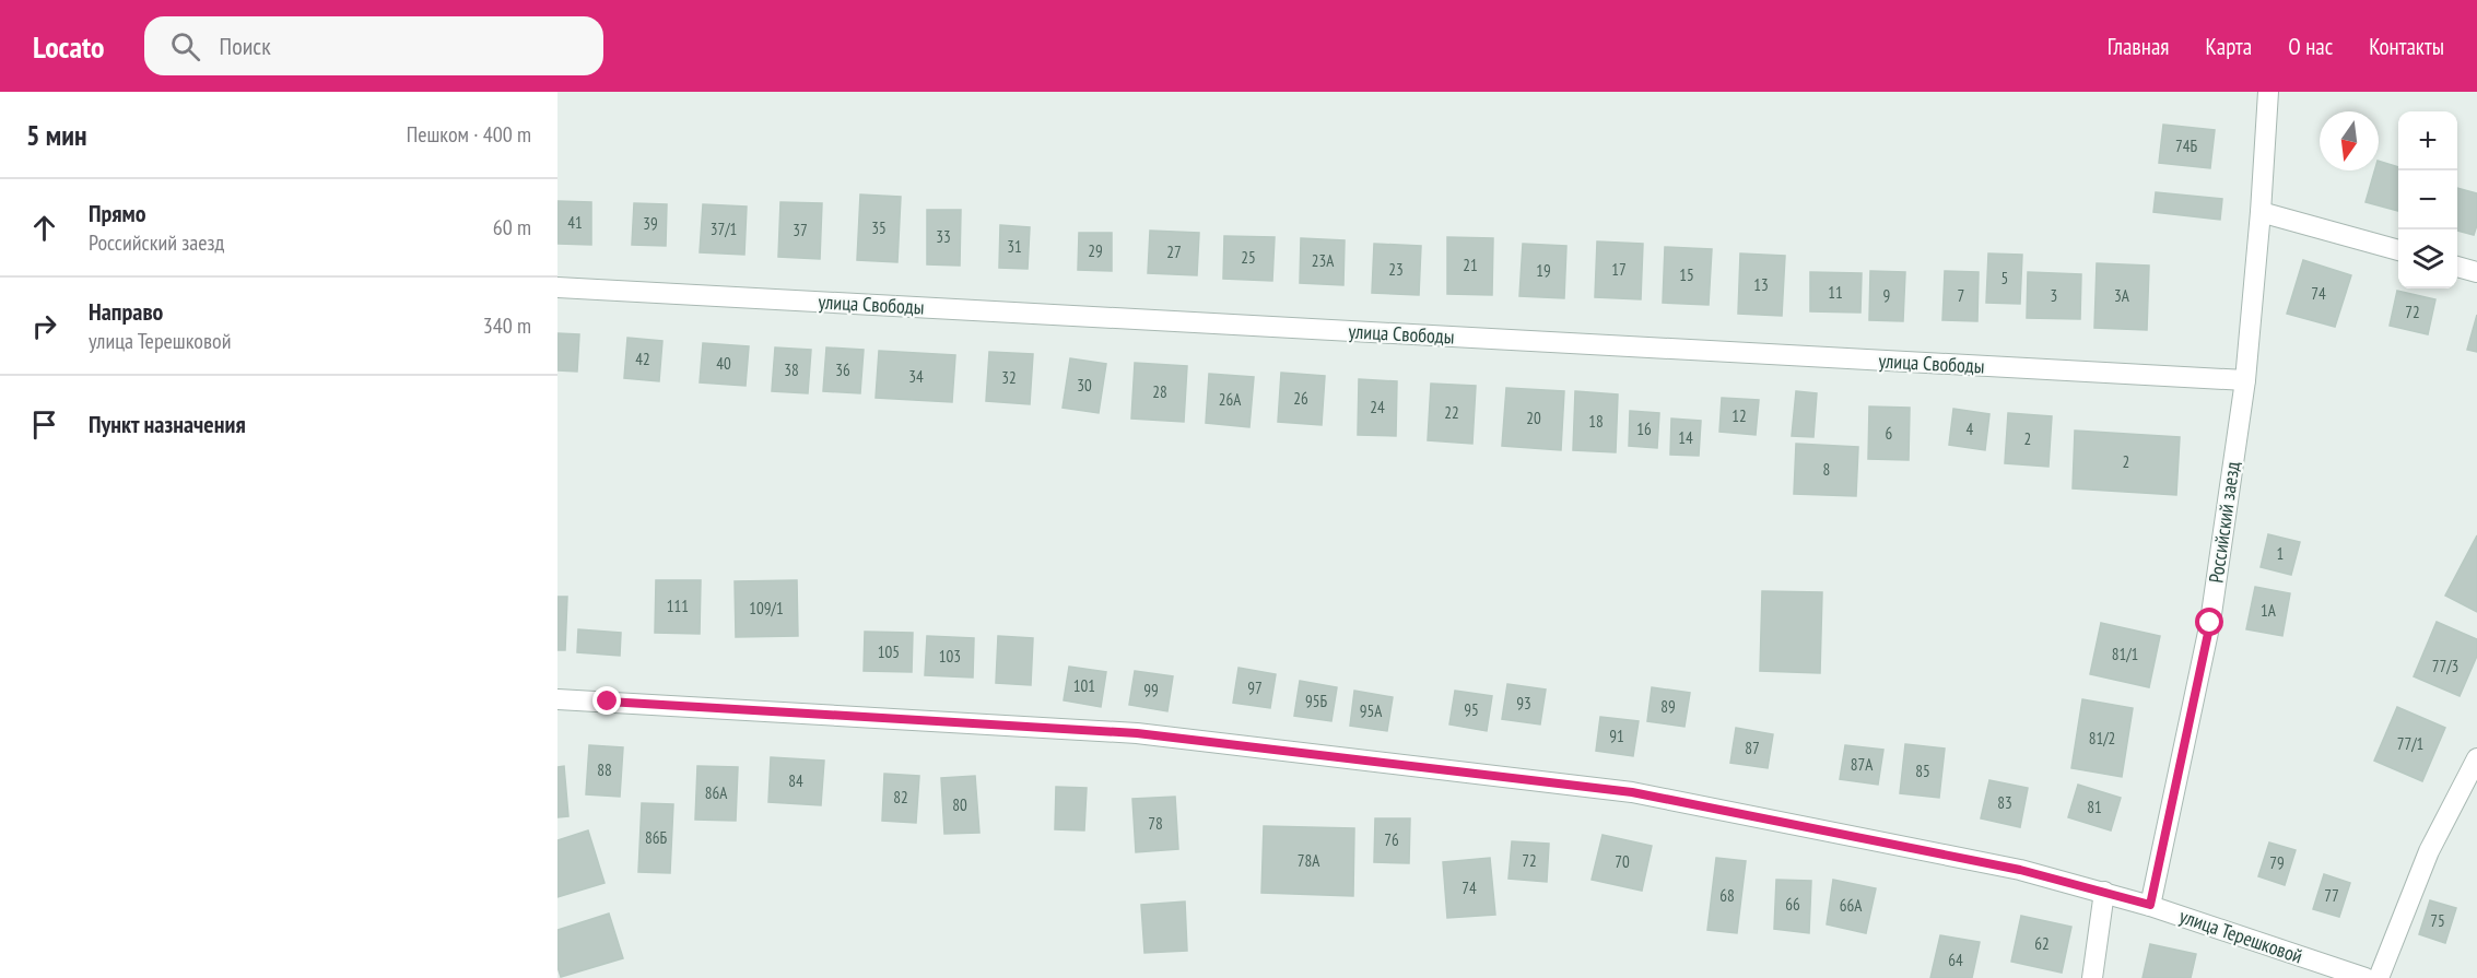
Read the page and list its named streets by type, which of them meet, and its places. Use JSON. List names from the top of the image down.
{
  "streets": {
    "street": ["улица Свободы", "Российский заезд", "улица Терешковой"]
  },
  "crossings": [
    ["улица Свободы", "Российский заезд"],
    ["Российский заезд", "улица Терешковой"]
  ],
  "house_numbers": [
    "74Б",
    "41",
    "39",
    "35",
    "37/1",
    "37",
    "33",
    "31",
    "29",
    "27",
    "25",
    "23А",
    "21",
    "23",
    "17",
    "19",
    "15",
    "5",
    "13",
    "11",
    "74",
    "9",
    "7",
    "3",
    "3А",
    "72",
    "42",
    "40",
    "38",
    "36",
    "34",
    "32",
    "30",
    "28",
    "26",
    "26А",
    "24",
    "22",
    "12",
    "20",
    "18",
    "16",
    "4",
    "6",
    "14",
    "2",
    "2",
    "8",
    "1",
    "111",
    "109/1",
    "1А",
    "105",
    "81/1",
    "103",
    "77/3",
    "101",
    "97",
    "99",
    "95Б",
    "93",
    "89",
    "95",
    "95А",
    "91",
    "81/2",
    "77/1",
    "87",
    "87А",
    "88",
    "85",
    "84",
    "86А",
    "82",
    "83",
    "80",
    "81",
    "78",
    "86Б",
    "76",
    "78А",
    "72",
    "70",
    "79",
    "74",
    "68",
    "77",
    "66",
    "66А",
    "75",
    "62",
    "64"
  ],
  "north": "bottom",
  "page": {
    "header": "Locato",
    "search": "Поиск",
    "nav": [
      "Главная",
      "Карта",
      "О нас",
      "Контакты"
    ],
    "heading": ["5 мин", "Пешком · 400 m"],
    "map_buttons": ["+", "−"],
    "list": [
      ["Прямо", "Российский заезд", "60 m"],
      ["Направо", "улица Терешковой", "340 m"],
      "Пункт назначения"
    ]
  }
}
